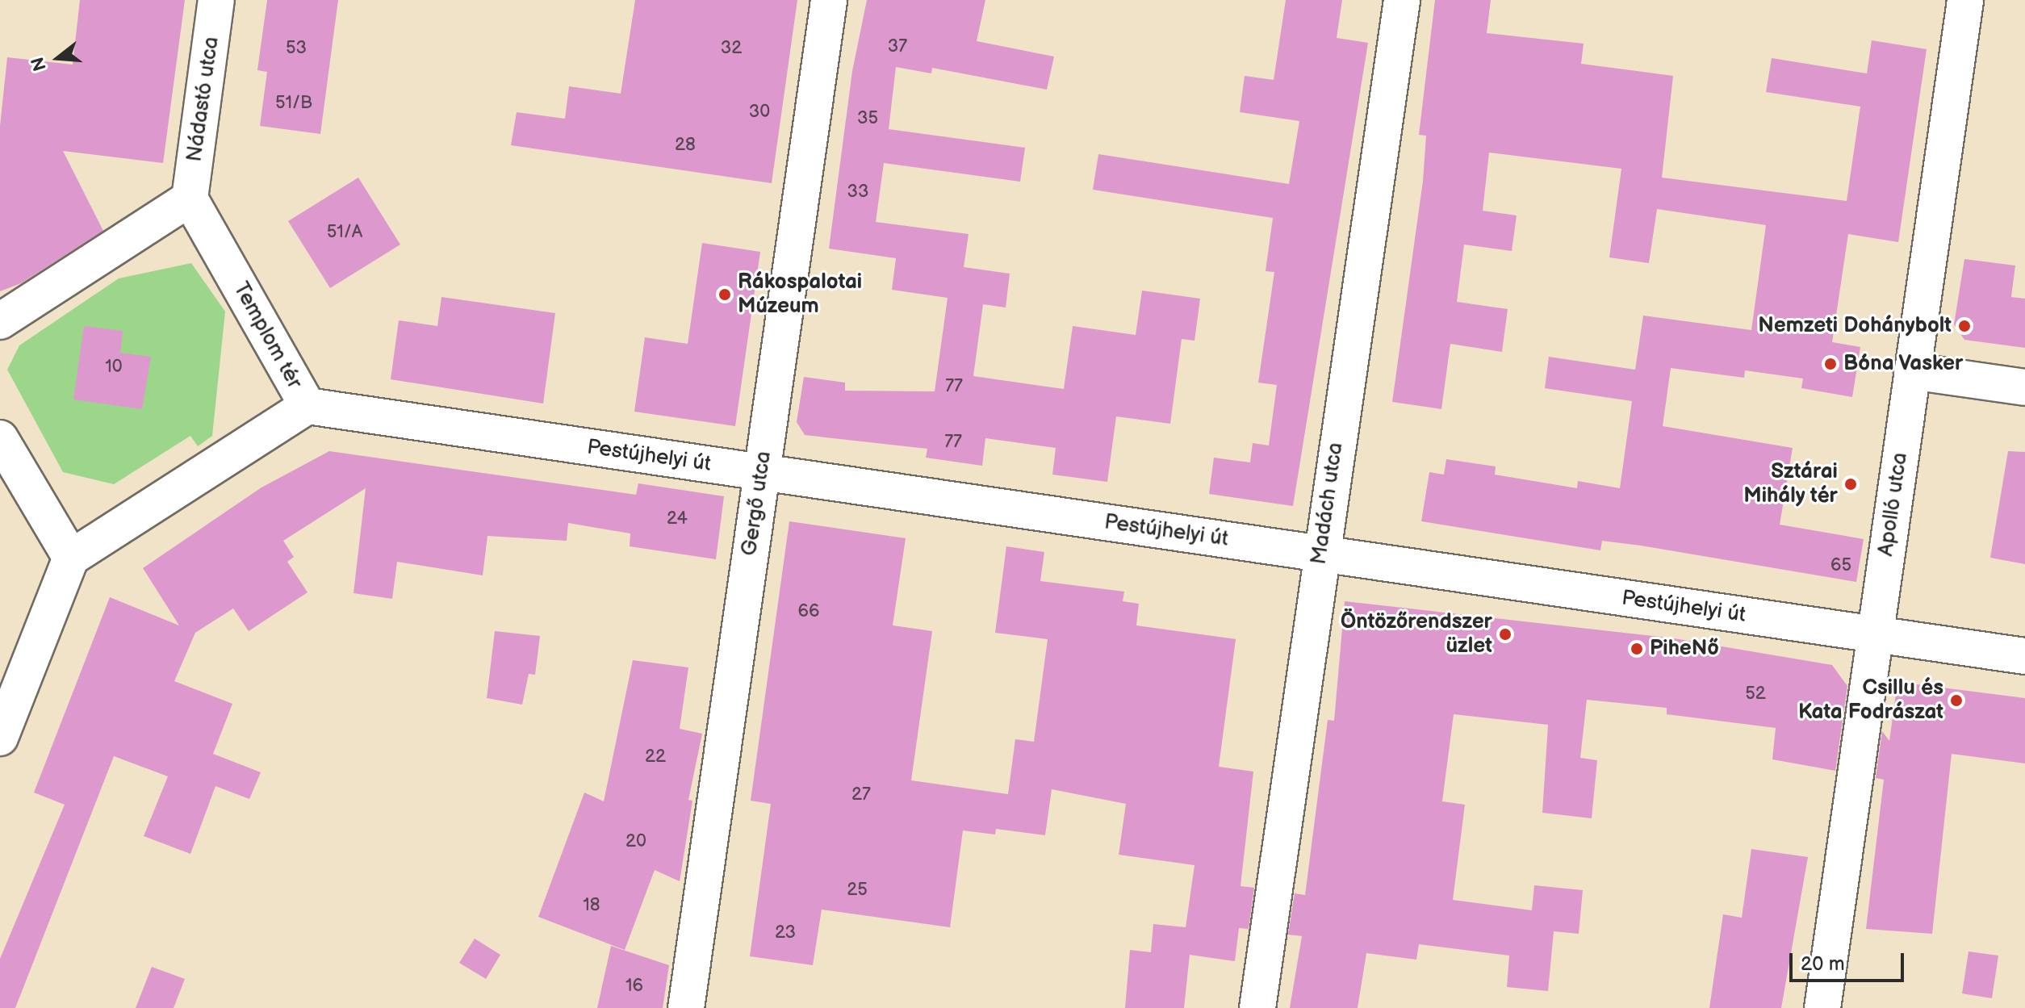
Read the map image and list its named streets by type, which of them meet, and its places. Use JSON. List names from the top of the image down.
{
  "streets": {
    "street": [
      "Nádastó utca",
      "Templom tér",
      "Pestújhelyi út",
      "Gergő utca",
      "Madách utca",
      "Apolló utca"
    ]
  },
  "crossings": [
    ["Nádastó utca", "Templom tér"],
    ["Templom tér", "Pestújhelyi út"],
    ["Pestújhelyi út", "Gergő utca"],
    ["Pestújhelyi út", "Madách utca"],
    ["Pestújhelyi út", "Apolló utca"]
  ],
  "places": [
    "Rákospalotai Múzeum",
    "Nemzeti Dohánybolt",
    "Bóna Vasker",
    "Sztárai Mihály tér",
    "Öntözőrendszer üzlet",
    "PiheNő",
    "Csillu és Kata Fodrászat"
  ],
  "house_numbers": [
    "37",
    "53",
    "32",
    "51/B",
    "30",
    "35",
    "28",
    "33",
    "51/A",
    "10",
    "77",
    "77",
    "24",
    "65",
    "66",
    "52",
    "22",
    "27",
    "20",
    "25",
    "18",
    "23",
    "16"
  ],
  "scale_bar": "20 m",
  "north": "left"
}
